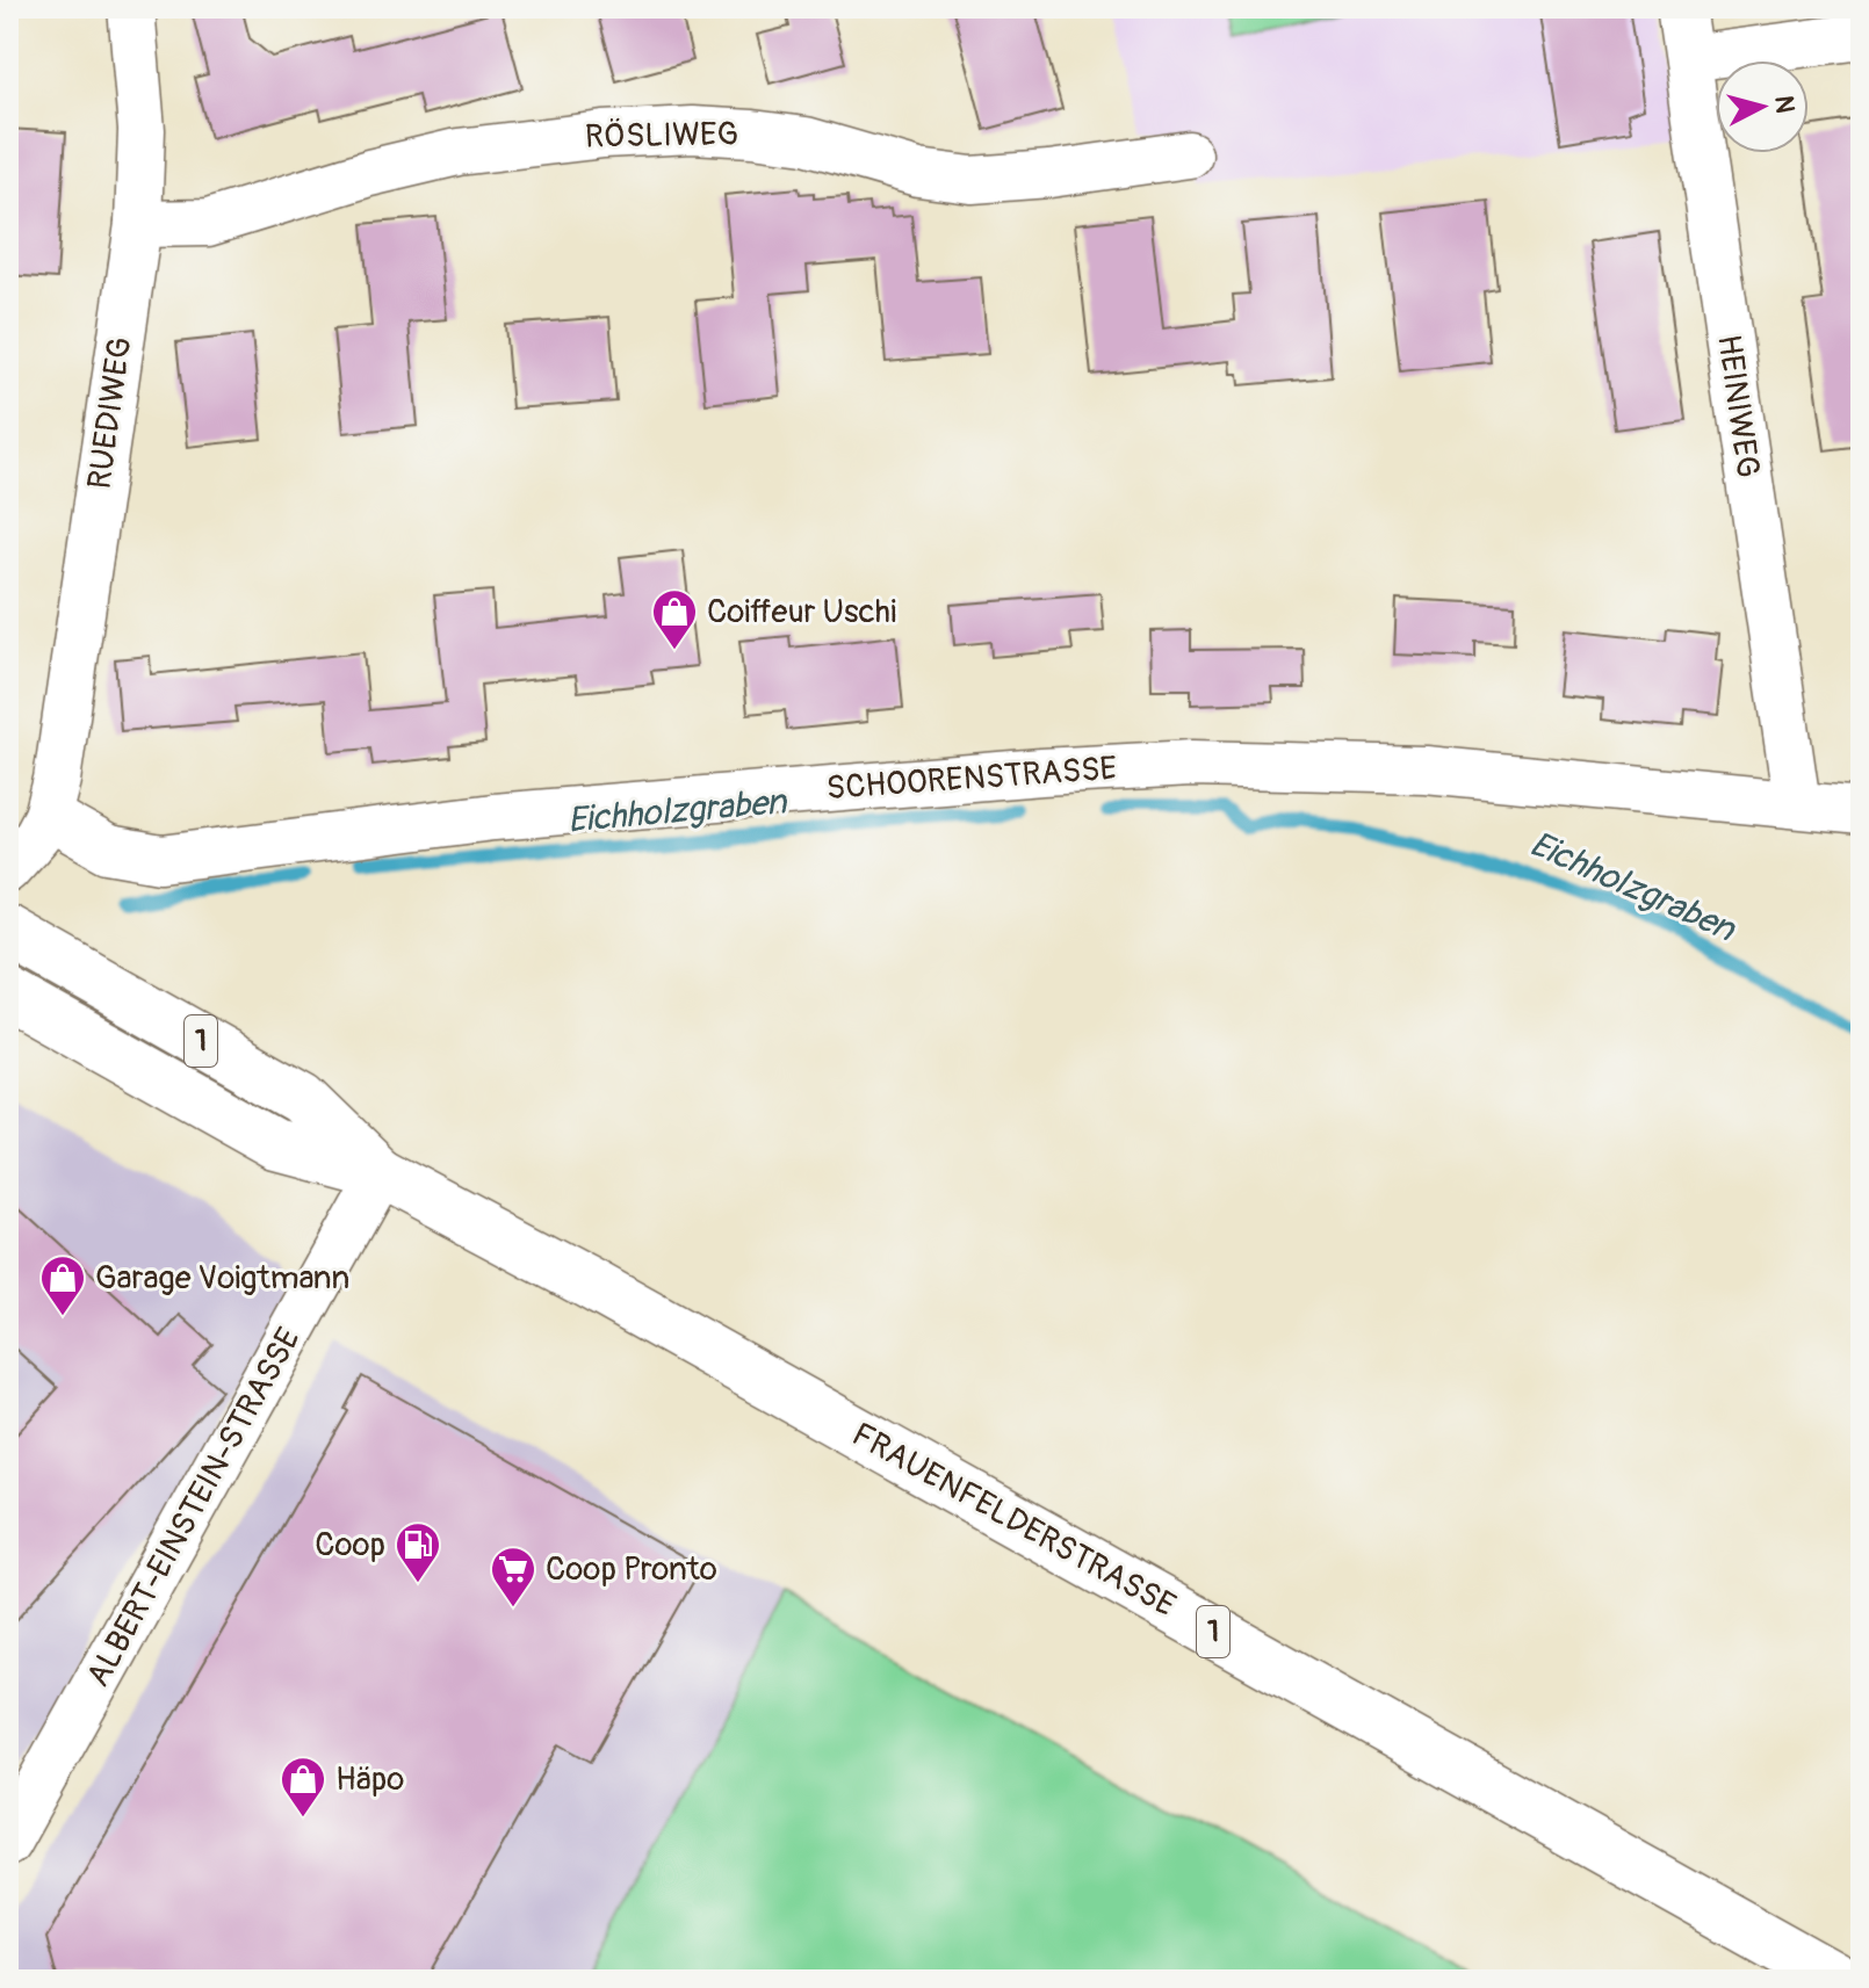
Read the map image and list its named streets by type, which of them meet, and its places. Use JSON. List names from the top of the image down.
{
  "streets": {
    "main road": ["1", "FRAUENFELDERSTRASSE"],
    "street": [
      "RÖSLIWEG",
      "HEINIWEG",
      "RUEDIWEG",
      "SCHOORENSTRASSE",
      "ALBERT-EINSTEIN-STRASSE"
    ]
  },
  "crossings": [
    ["RÖSLIWEG", "RUEDIWEG"],
    ["HEINIWEG", "SCHOORENSTRASSE"],
    ["RUEDIWEG", "SCHOORENSTRASSE"],
    ["ALBERT-EINSTEIN-STRASSE", "FRAUENFELDERSTRASSE"]
  ],
  "water": ["Eichholzgraben"],
  "places": {
    "shop": ["Coiffeur Uschi", "Garage Voigtmann", "Häpo"],
    "fuel station": ["Coop"],
    "supermarket": ["Coop Pronto"]
  },
  "north": "right"
}
